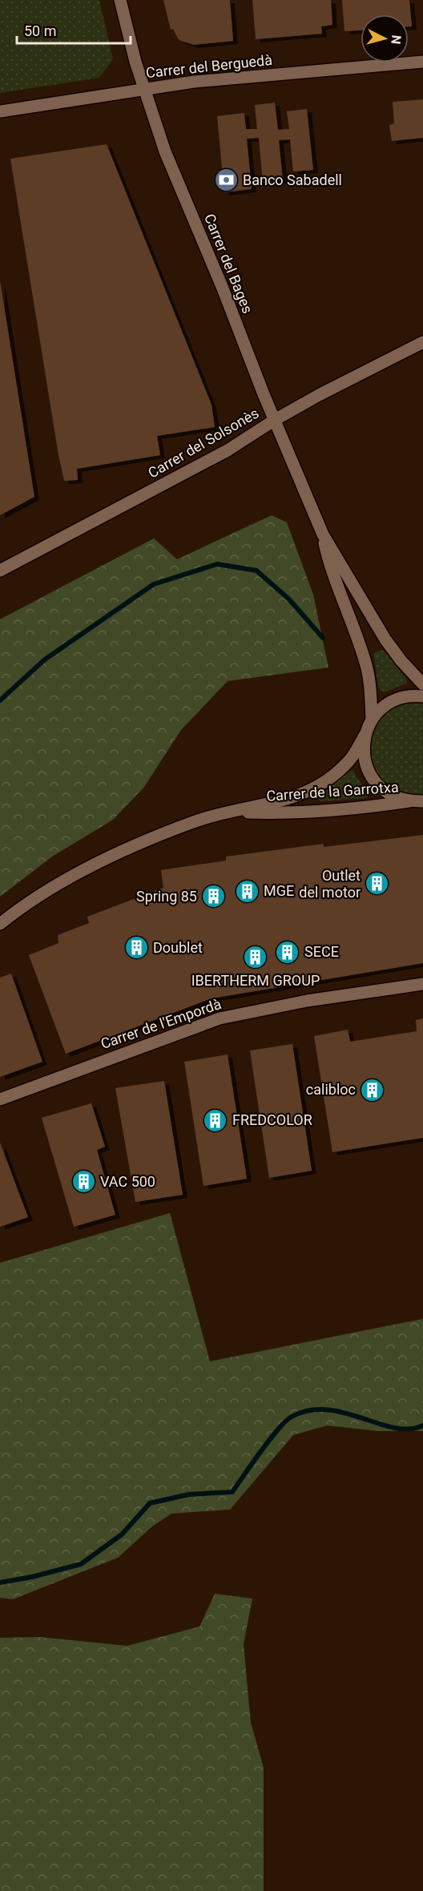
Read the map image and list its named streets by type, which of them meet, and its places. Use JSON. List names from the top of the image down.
{
  "streets": {
    "street": [
      "Carrer del Berguedà",
      "Carrer del Bages",
      "Carrer del Solsonès",
      "Carrer de la Garrotxa",
      "Carrer de l'Empordà"
    ]
  },
  "crossings": [
    ["Carrer del Berguedà", "Carrer del Bages"],
    ["Carrer del Bages", "Carrer del Solsonès"],
    ["Carrer del Bages", "Carrer de la Garrotxa"]
  ],
  "places": {
    "bank": ["Banco Sabadell"],
    "building": [
      "Outlet del motor",
      "MGE",
      "Spring 85",
      "Doublet",
      "SECE",
      "IBERTHERM GROUP",
      "calibloc",
      "FREDCOLOR",
      "VAC 500"
    ]
  },
  "scale_bar": "50 m",
  "north": "right"
}
